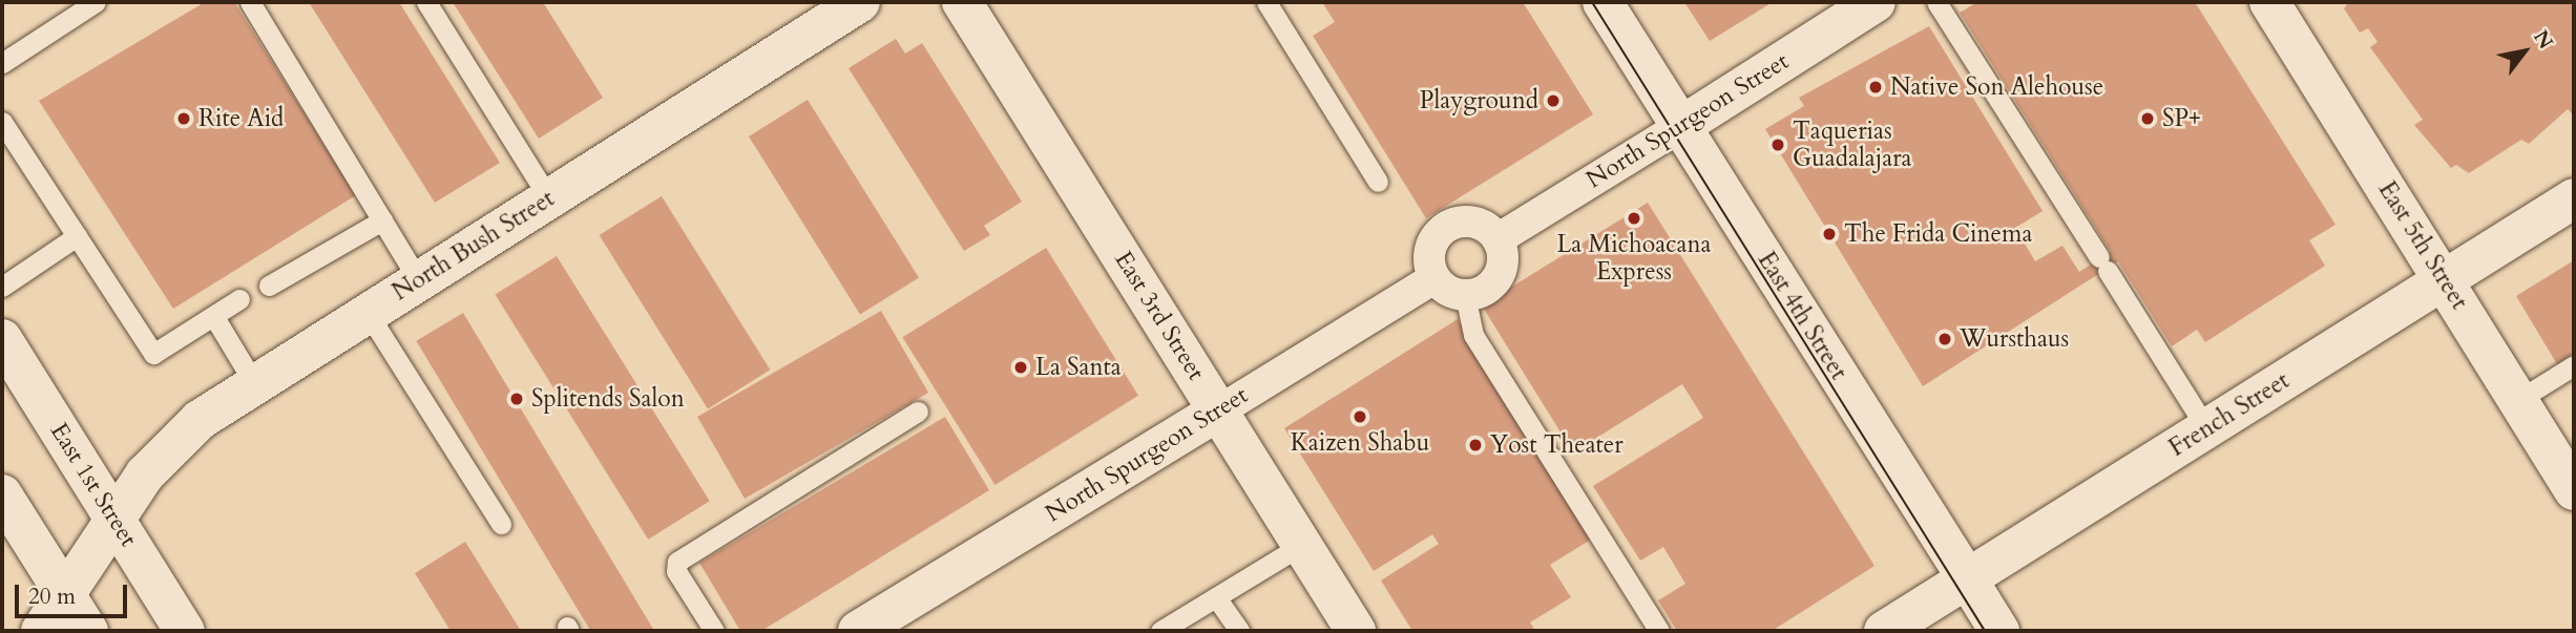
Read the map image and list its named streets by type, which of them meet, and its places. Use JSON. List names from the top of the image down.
{
  "streets": {
    "street": [
      "North Spurgeon Street",
      "North Bush Street",
      "East 5th Street",
      "East 3rd Street",
      "East 4th Street",
      "French Street",
      "East 1st Street"
    ]
  },
  "crossings": [
    ["North Spurgeon Street", "East 3rd Street"],
    ["North Spurgeon Street", "East 4th Street"],
    ["North Bush Street", "East 1st Street"],
    ["East 5th Street", "French Street"],
    ["East 4th Street", "French Street"]
  ],
  "places": [
    "Native Son Alehouse",
    "Playground",
    "Rite Aid",
    "SP+",
    "Taquerias Guadalajara",
    "La Michoacana Express",
    "The Frida Cinema",
    "Wursthaus",
    "La Santa",
    "Splitends Salon",
    "Kaizen Shabu",
    "Yost Theater"
  ],
  "scale_bar": "20 m",
  "north": "top right"
}
